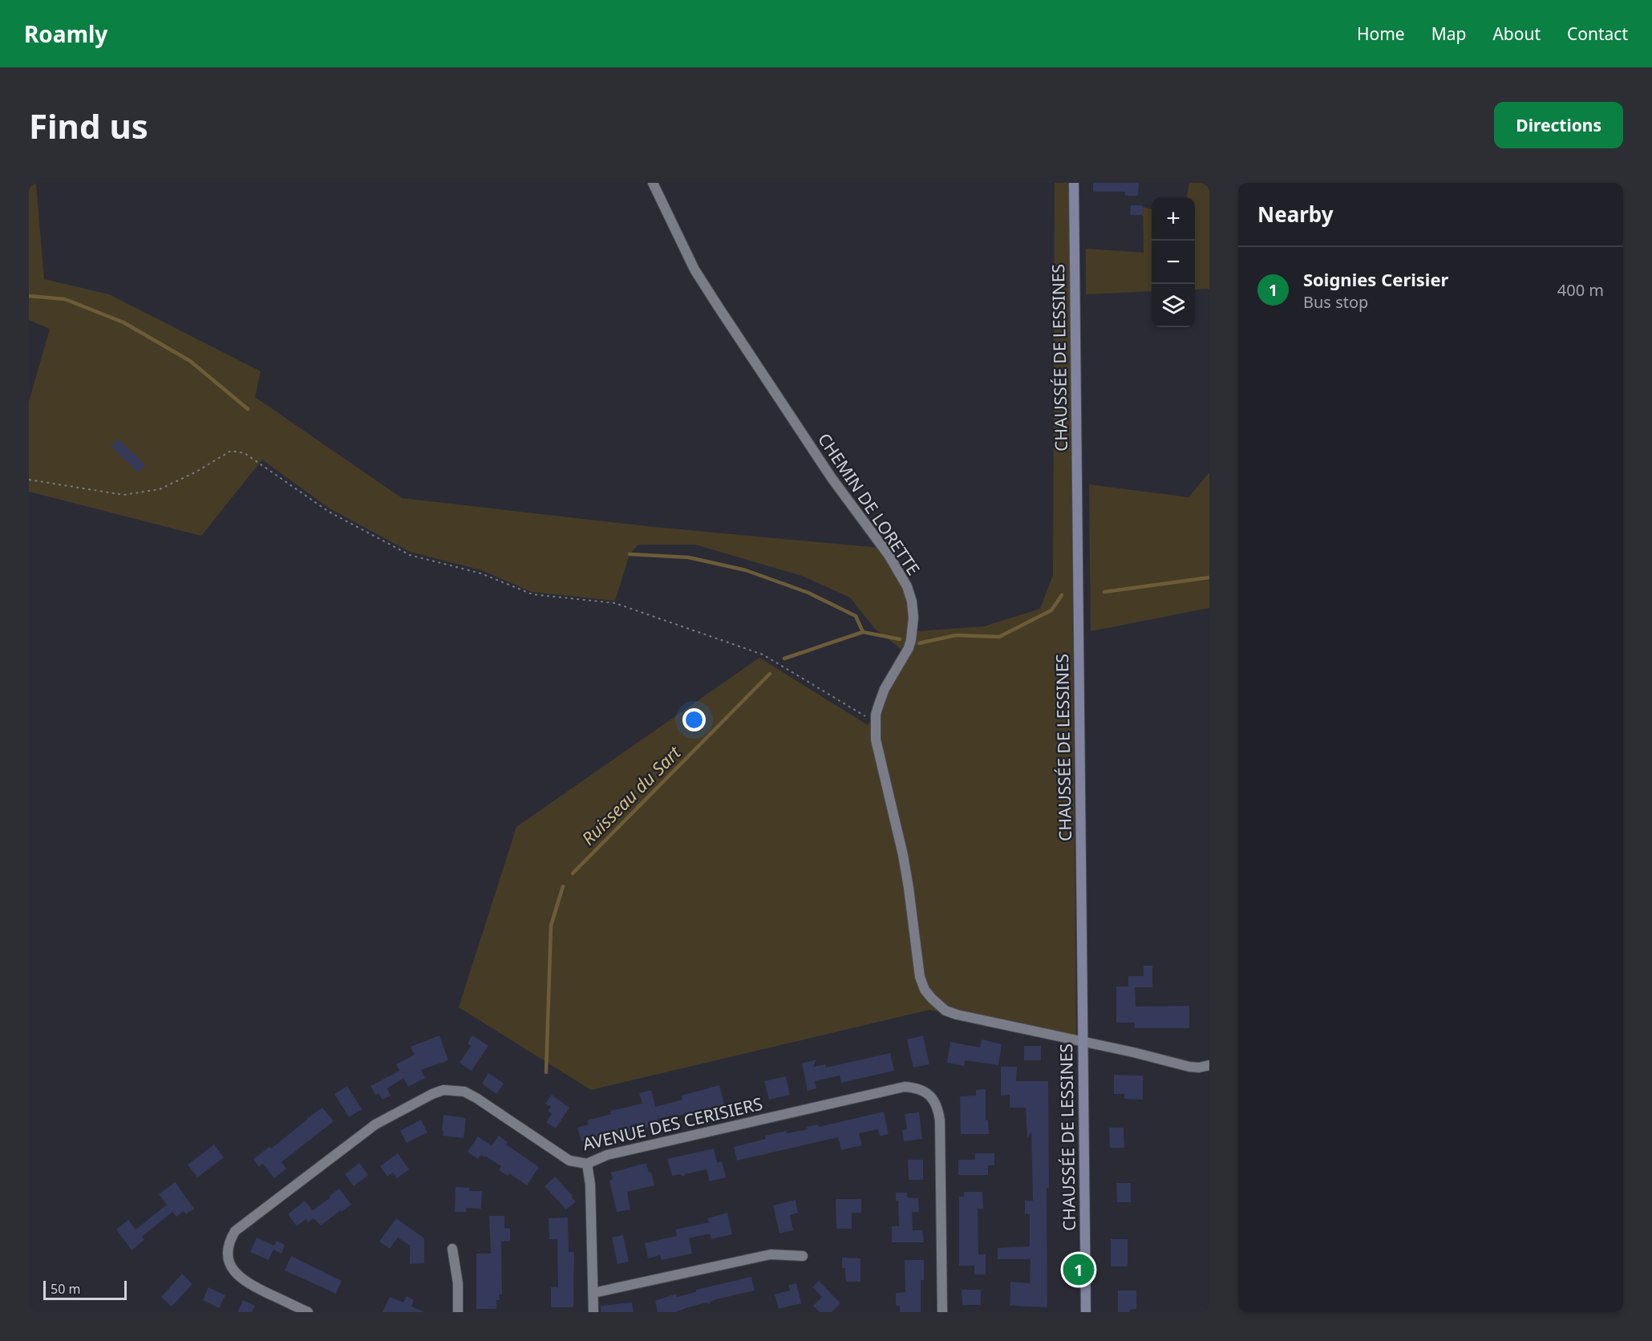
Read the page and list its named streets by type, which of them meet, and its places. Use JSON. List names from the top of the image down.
{
  "streets": {
    "main road": ["CHAUSSÉE DE LESSINES"],
    "street": ["CHEMIN DE LORETTE", "AVENUE DES CERISIERS"]
  },
  "crossings": [
    ["CHAUSSÉE DE LESSINES", "CHEMIN DE LORETTE"]
  ],
  "water": ["Ruisseau du Sart"],
  "scale_bar": "50 m",
  "page": {
    "header": "Roamly",
    "nav": [
      "Home",
      "Map",
      "About",
      "Contact"
    ],
    "buttons": "Directions",
    "title": "Find us",
    "heading": "Nearby",
    "map_buttons": ["+", "−"],
    "list": [
      {
        "mark": "1",
        "name": "Soignies Cerisier",
        "note": "Bus stop",
        "value": "400 m"
      }
    ],
    "pins": "1",
    "scale": "50 m"
  }
}
